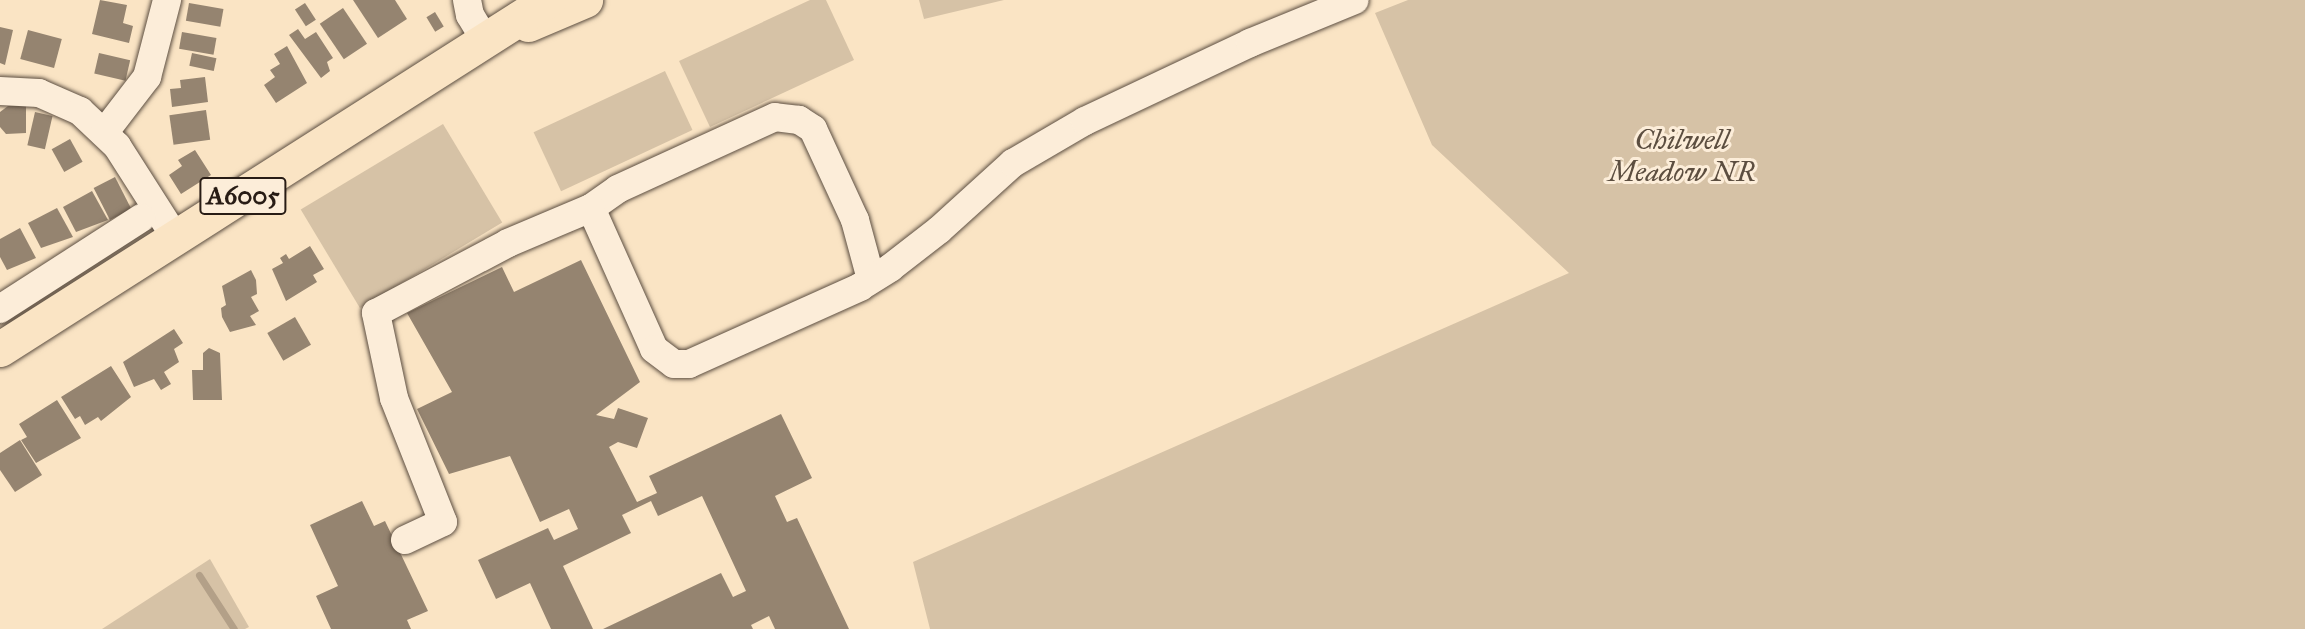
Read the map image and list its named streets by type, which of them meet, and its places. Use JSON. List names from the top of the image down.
{
  "streets": {
    "main road": ["A6005"]
  },
  "parks": ["Chilwell Meadow NR"]
}
